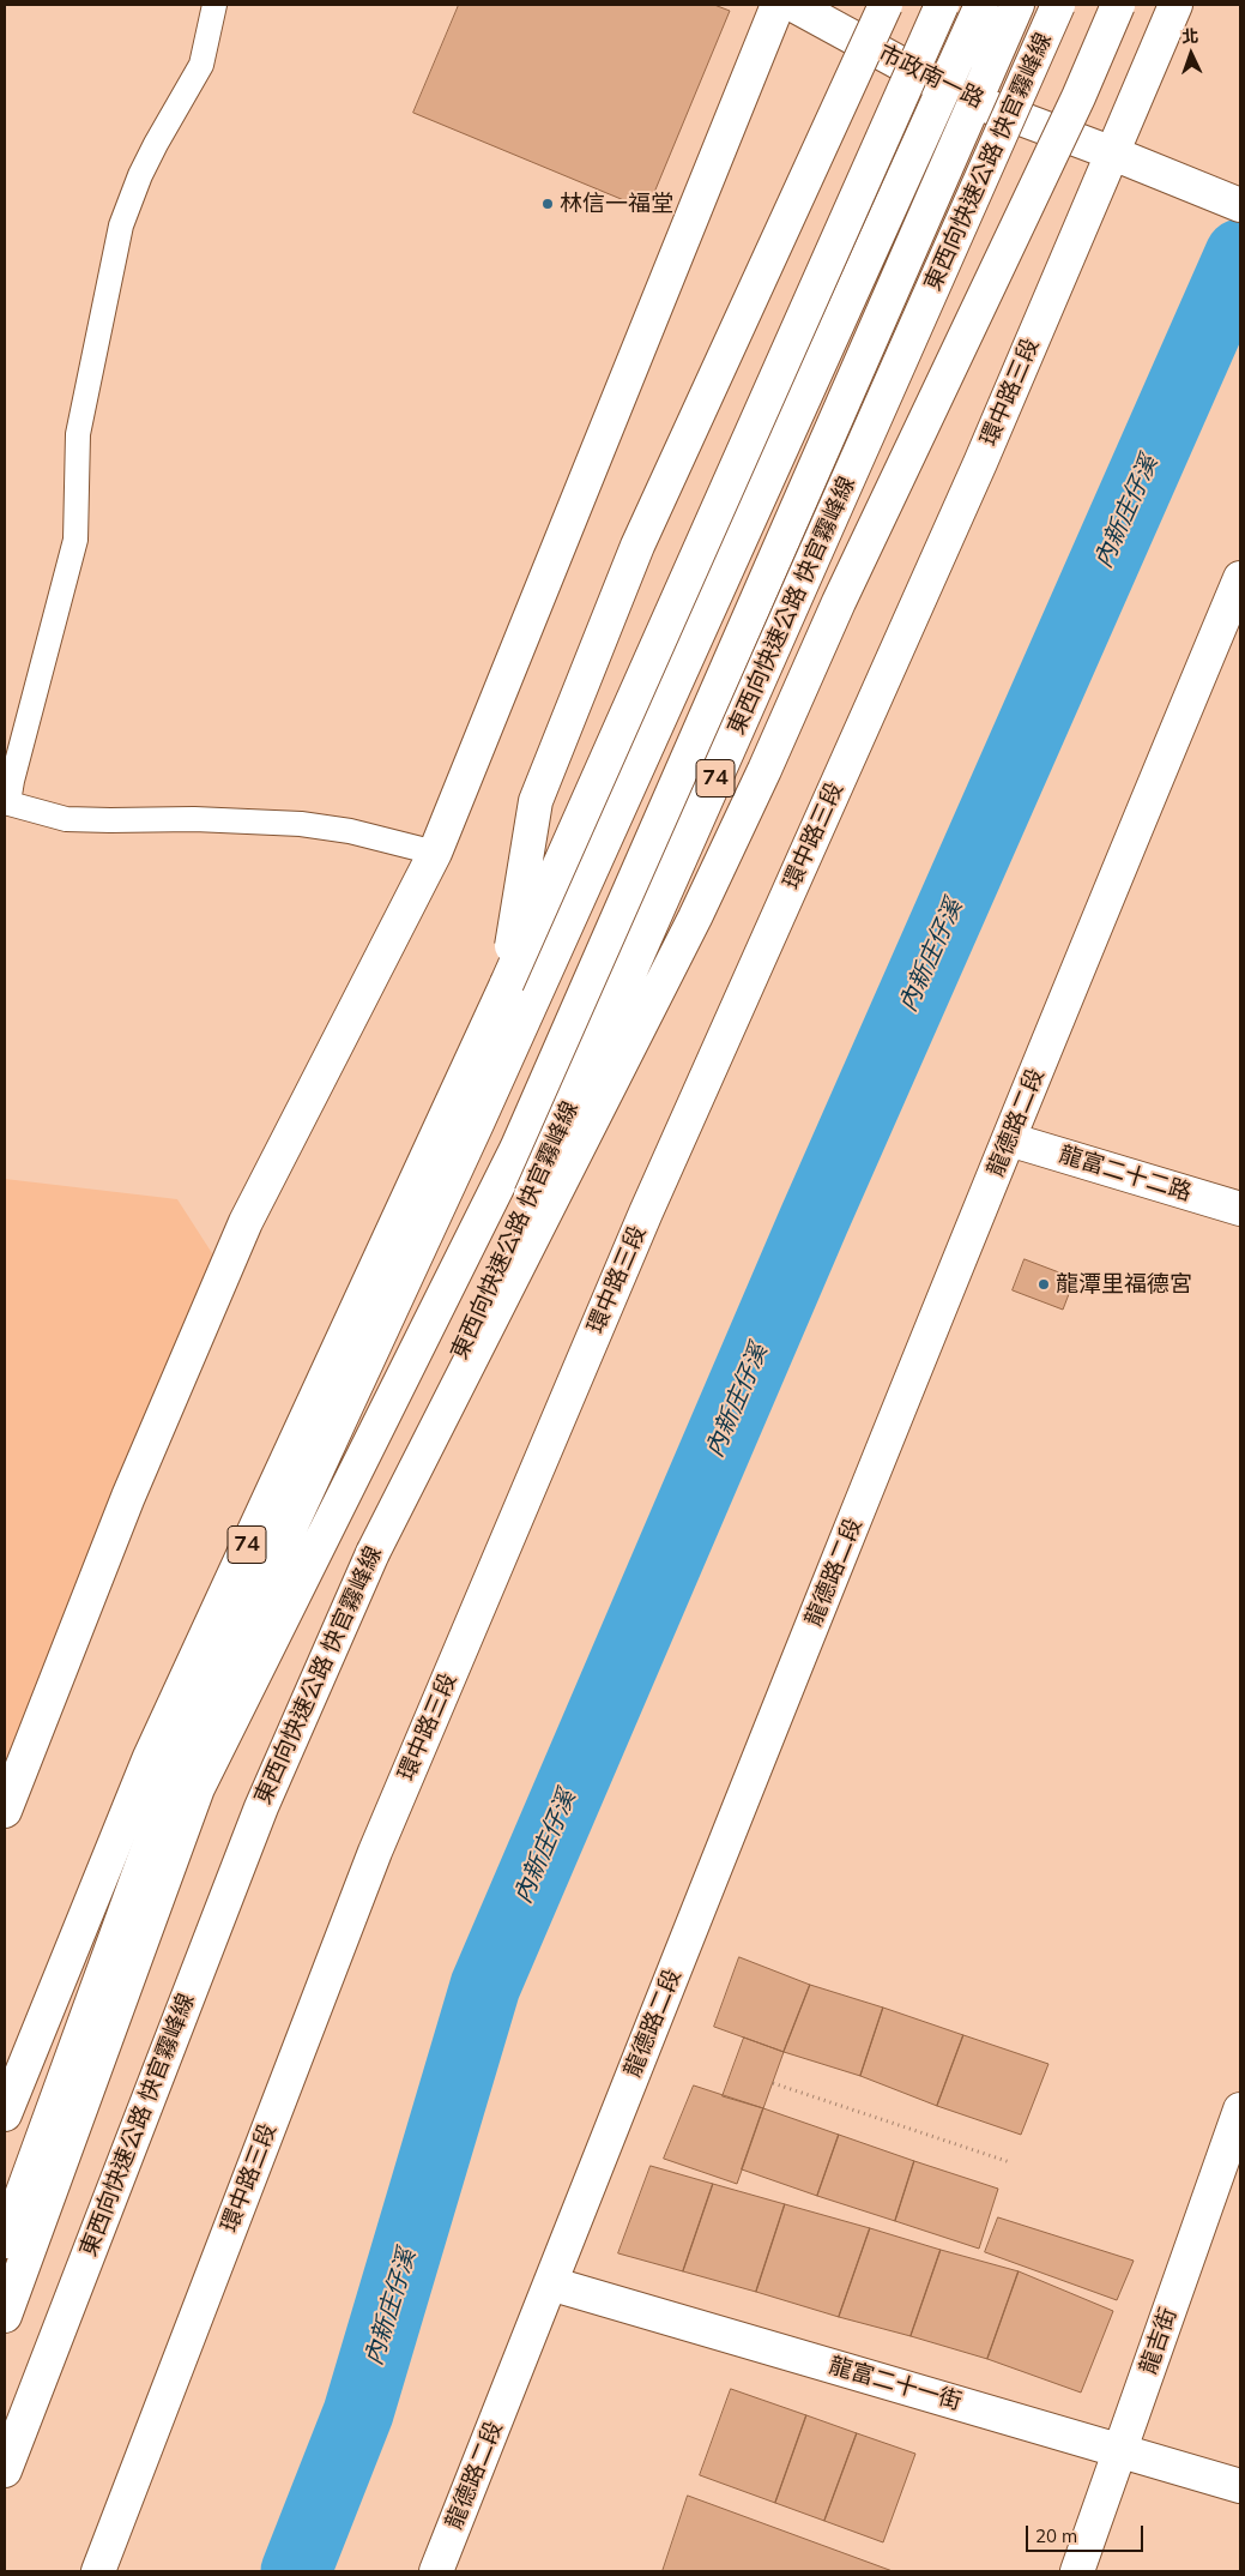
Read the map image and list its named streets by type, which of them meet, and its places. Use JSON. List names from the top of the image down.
{
  "streets": {
    "main road": [
      "市政南一路",
      "東西向快速公路 快官霧峰線",
      "環中路三段",
      "74",
      "龍德路二段",
      "龍富二十二路",
      "龍吉街",
      "龍富二十一街"
    ]
  },
  "crossings": [
    ["市政南一路", "環中路三段"],
    ["龍德路二段", "龍富二十二路"],
    ["龍德路二段", "龍富二十一街"],
    ["龍吉街", "龍富二十一街"]
  ],
  "water": ["內新庄仔溪"],
  "places": ["林信一福堂", "龍潭里福德宮"],
  "scale_bar": "20 m",
  "north": "top"
}
